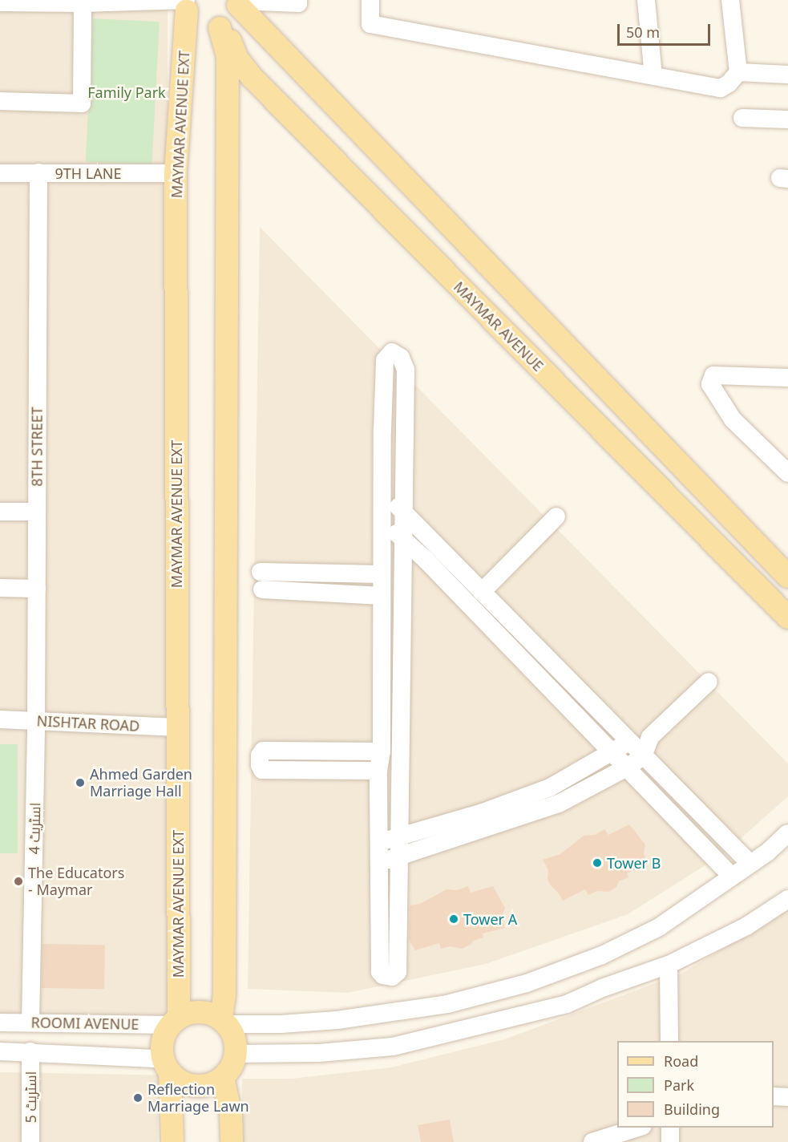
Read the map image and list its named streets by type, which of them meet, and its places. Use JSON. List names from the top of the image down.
{
  "streets": {
    "main road": ["MAYMAR AVENUE EXT", "MAYMAR AVENUE"],
    "street": [
      "9TH LANE",
      "8TH STREET",
      "NISHTAR ROAD",
      "اسٹریٹ 4",
      "ROOMI AVENUE",
      "اسٹریٹ 5"
    ]
  },
  "crossings": [
    ["MAYMAR AVENUE EXT", "9TH LANE"],
    ["MAYMAR AVENUE EXT", "NISHTAR ROAD"],
    ["MAYMAR AVENUE EXT", "ROOMI AVENUE"],
    ["9TH LANE", "8TH STREET"],
    ["8TH STREET", "NISHTAR ROAD"],
    ["8TH STREET", "اسٹریٹ 4"],
    ["NISHTAR ROAD", "اسٹریٹ 4"],
    ["اسٹریٹ 4", "ROOMI AVENUE"],
    ["ROOMI AVENUE", "اسٹریٹ 5"]
  ],
  "parks": ["Family Park"],
  "places": [
    "Ahmed Garden Marriage Hall",
    "Tower B",
    "The Educators - Maymar",
    "Tower A",
    "Reflection Marriage Lawn"
  ],
  "legend": ["Road", "Park", "Building"],
  "scale_bar": "50 m"
}
